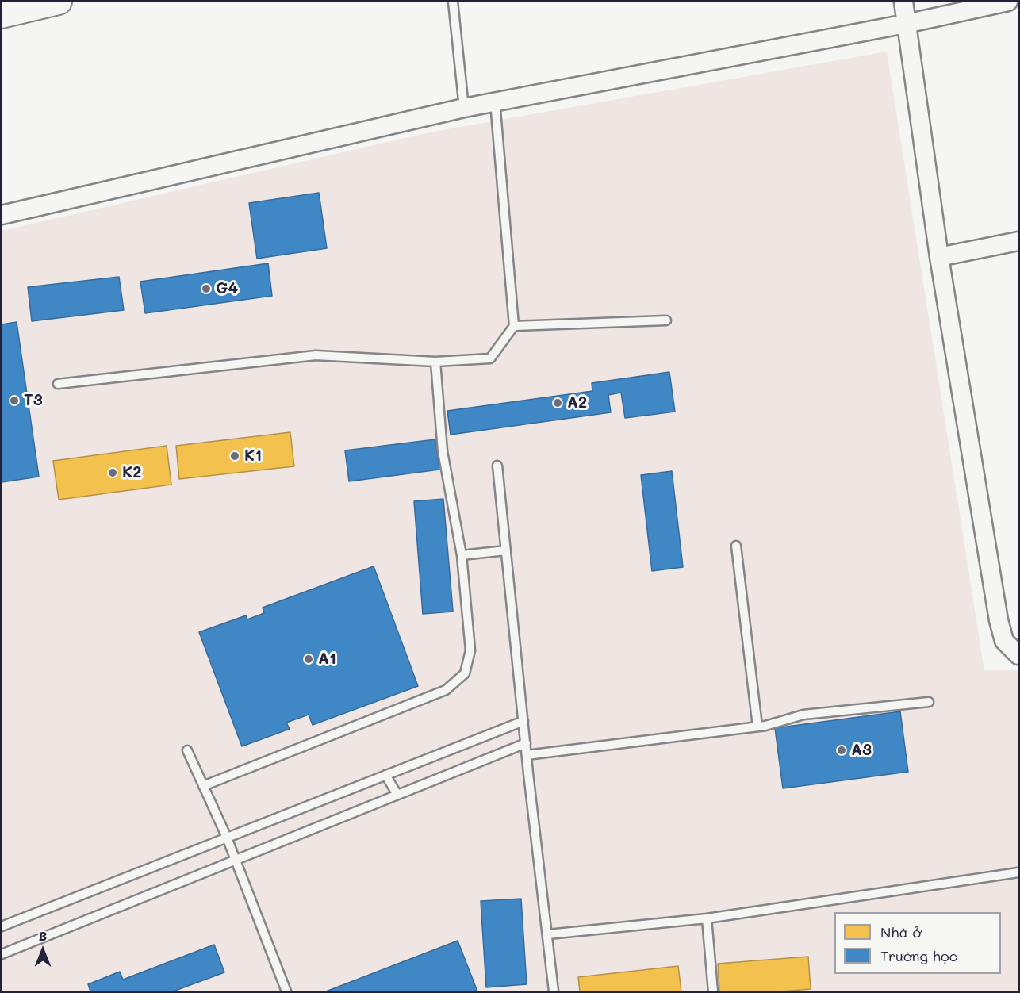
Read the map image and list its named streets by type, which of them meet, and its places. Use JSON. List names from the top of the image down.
{
  "places": [
    "G4",
    "T3",
    "A2",
    "K1",
    "K2",
    "A1",
    "A3"
  ],
  "legend": ["Nhà ở", "Trường học"],
  "north": "top"
}
